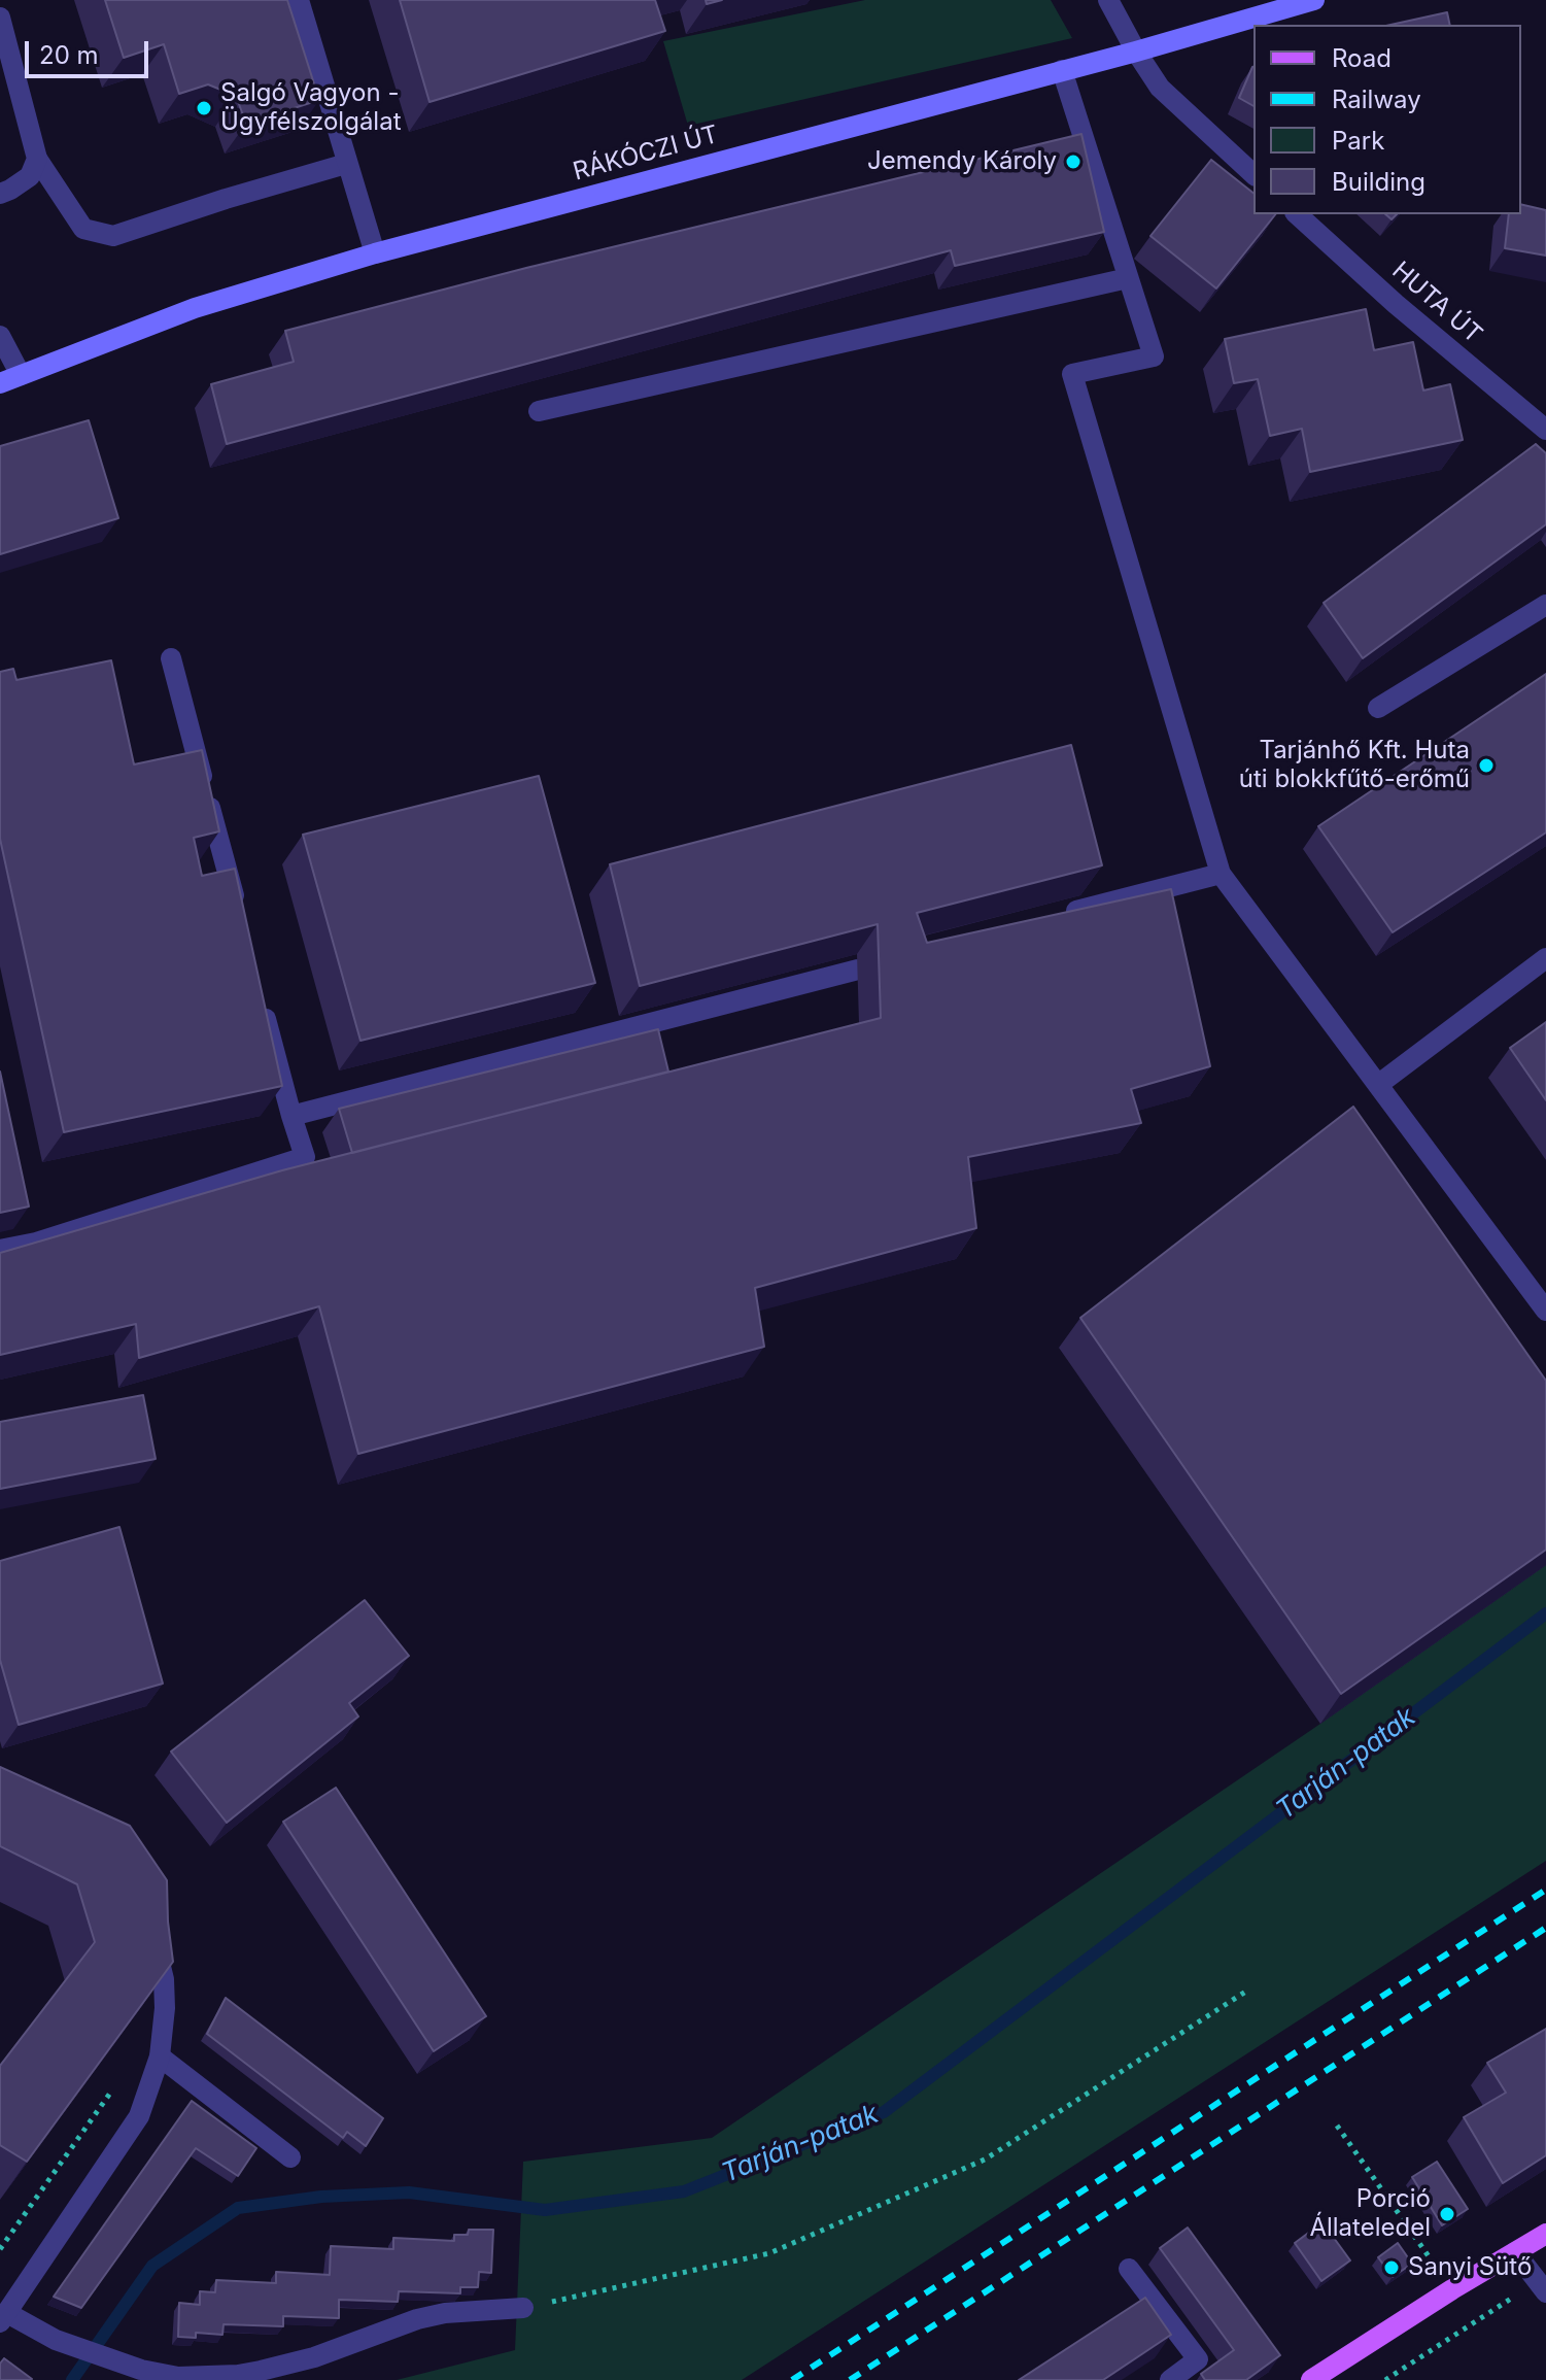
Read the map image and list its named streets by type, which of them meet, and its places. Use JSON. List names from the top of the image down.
{
  "streets": {
    "main road": ["RÁKÓCZI ÚT"],
    "street": ["HUTA ÚT"]
  },
  "water": ["Tarján-patak"],
  "places": [
    "Salgó Vagyon - Ügyfélszolgálat",
    "Jemendy Károly",
    "Tarjánhő Kft. Huta úti blokkfűtő-erőmű",
    "Porció Állateledel",
    "Sanyi Sütő"
  ],
  "legend": [
    "Road",
    "Railway",
    "Park",
    "Building"
  ],
  "scale_bar": "20 m"
}
